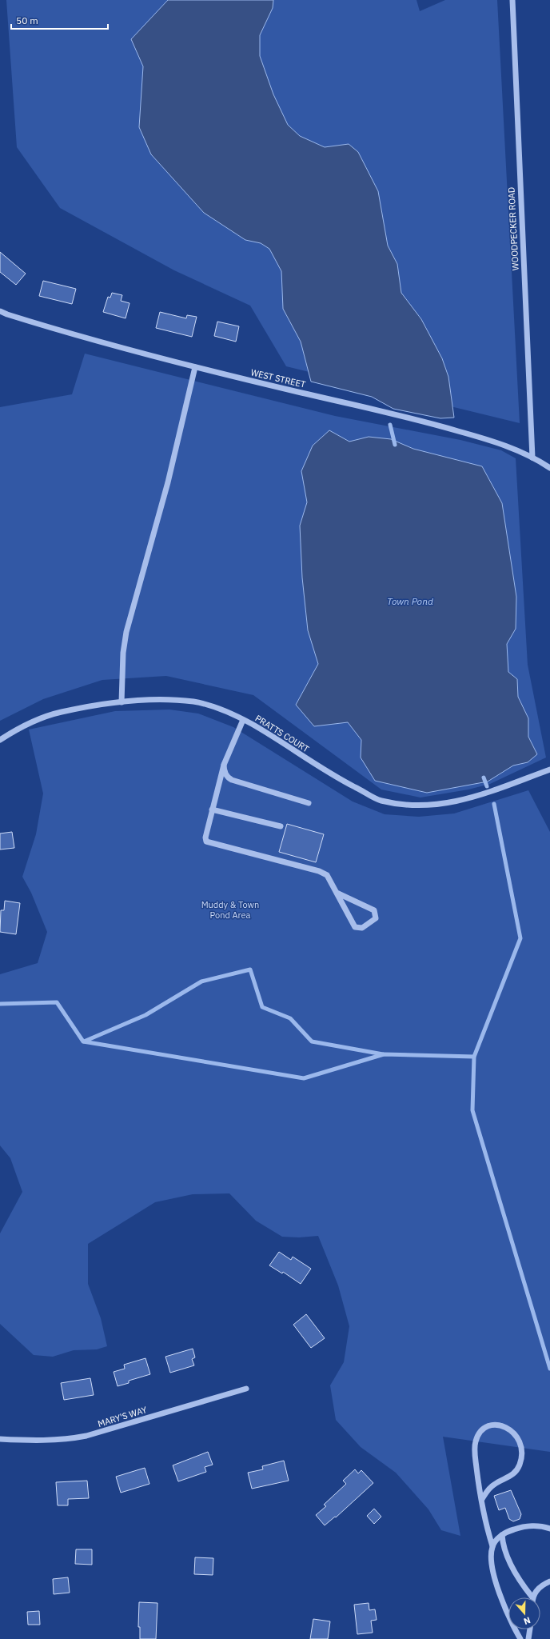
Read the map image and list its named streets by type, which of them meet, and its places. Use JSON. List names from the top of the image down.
{
  "streets": {
    "street": [
      "WOODPECKER ROAD",
      "WEST STREET",
      "PRATTS COURT",
      "MARY'S WAY"
    ]
  },
  "crossings": [
    ["WOODPECKER ROAD", "WEST STREET"]
  ],
  "water": ["Town Pond"],
  "parks": ["Muddy & Town Pond Area"],
  "scale_bar": "50 m",
  "north": "bottom"
}
